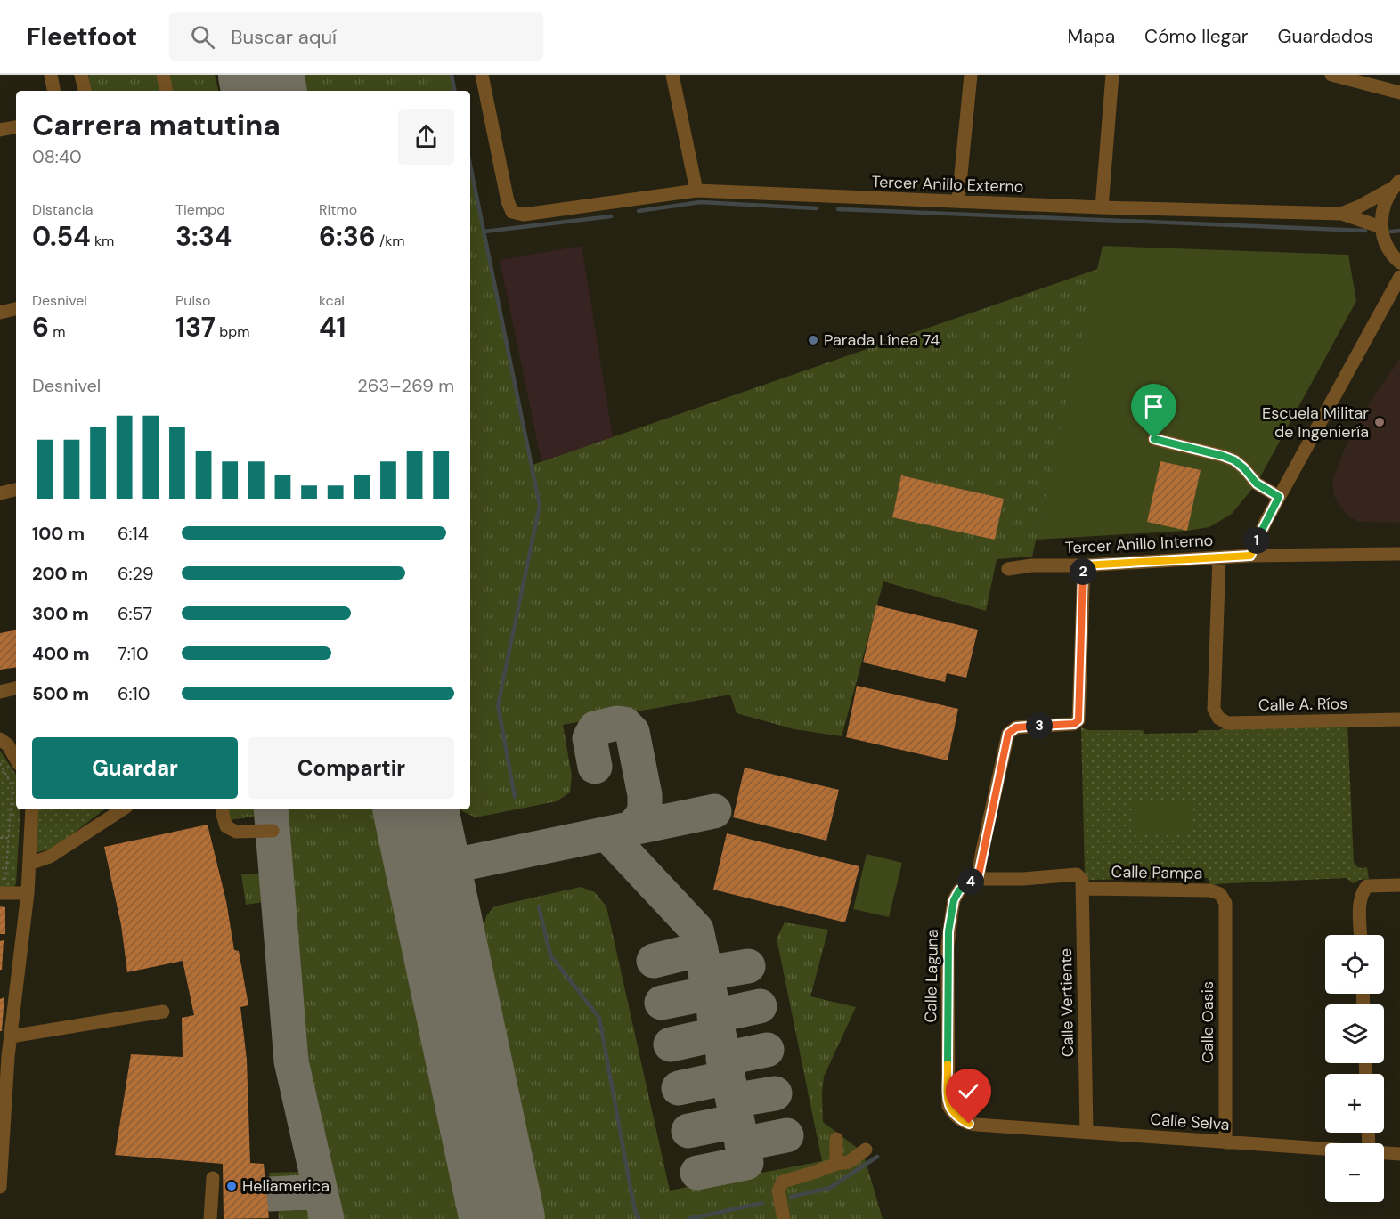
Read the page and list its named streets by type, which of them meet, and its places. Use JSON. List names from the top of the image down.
{
  "streets": {
    "street": [
      "Tercer Anillo Externo",
      "Tercer Anillo Interno",
      "Calle A. Ríos",
      "Calle Pampa",
      "Calle Laguna",
      "Calle Vertiente",
      "Calle Oasis",
      "Calle Selva"
    ]
  },
  "crossings": [
    ["Tercer Anillo Interno", "Calle A. Ríos"],
    ["Calle Pampa", "Calle Vertiente"],
    ["Calle Pampa", "Calle Oasis"],
    ["Calle Laguna", "Calle Vertiente"],
    ["Calle Laguna", "Calle Selva"],
    ["Calle Vertiente", "Calle Selva"],
    ["Calle Oasis", "Calle Selva"]
  ],
  "places": ["Parada Línea 74", "Escuela Militar de Ingeniería", "Heliamerica"],
  "page": {
    "header": "Fleetfoot",
    "search": "Buscar aquí",
    "nav": ["Mapa", "Cómo llegar", "Guardados"],
    "heading": ["Carrera matutina", "08:40"],
    "stats": [
      ["Distancia", "0.54 km"],
      ["Tiempo", "3:34"],
      ["Ritmo", "6:36 /km"],
      ["Desnivel", "6 m"],
      ["Pulso", "137 bpm"],
      ["kcal", "41"]
    ],
    "chart": ["Desnivel", "263–269 m"],
    "list": [
      {
        "name": "100 m",
        "note": "6:14"
      },
      {
        "name": "200 m",
        "note": "6:29"
      },
      {
        "name": "300 m",
        "note": "6:57"
      },
      {
        "name": "400 m",
        "note": "7:10"
      },
      {
        "name": "500 m",
        "note": "6:10"
      }
    ],
    "pins": [
      "1",
      "2",
      "3",
      "4"
    ],
    "buttons": ["Guardar", "Compartir"],
    "map_buttons": ["+", "−"]
  }
}
